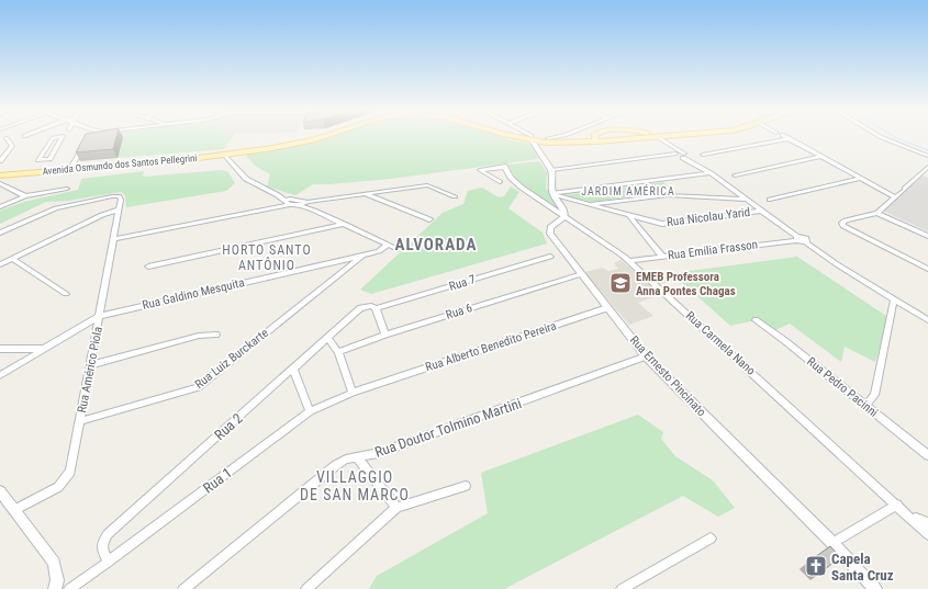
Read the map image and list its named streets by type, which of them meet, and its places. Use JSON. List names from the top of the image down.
{
  "streets": {
    "main road": ["Avenida Osmundo dos Santos Pellegrini"],
    "street": [
      "Rua Nicolau Yarid",
      "Rua Emilia Frasson",
      "Rua 7",
      "Rua Galdino Mesquita",
      "Rua 6",
      "Rua Carmela Nano",
      "Rua Alberto Benedito Pereira",
      "Rua Luiz Burckarte",
      "Rua Américo Piola",
      "Rua Ernesto Pincinato",
      "Rua Pedro Pacinni",
      "Rua 2",
      "Rua Doutor Tolmino Martini",
      "Rua 1"
    ]
  },
  "crossings": [
    ["Rua Emilia Frasson", "Rua Carmela Nano"],
    ["Rua 7", "Rua 2"],
    ["Rua Galdino Mesquita", "Rua Luiz Burckarte"],
    ["Rua Galdino Mesquita", "Rua Américo Piola"],
    ["Rua 6", "Rua Ernesto Pincinato"],
    ["Rua Carmela Nano", "Rua Ernesto Pincinato"],
    ["Rua Alberto Benedito Pereira", "Rua Ernesto Pincinato"],
    ["Rua Alberto Benedito Pereira", "Rua 1"],
    ["Rua Luiz Burckarte", "Rua Américo Piola"],
    ["Rua Ernesto Pincinato", "Rua Doutor Tolmino Martini"],
    ["Rua 2", "Rua 1"]
  ],
  "districts": [
    "JARDIM AMÉRICA",
    "ALVORADA",
    "HORTO SANTO ANTÔNIO",
    "VILLAGGIO DE SAN MARCO"
  ],
  "places": {
    "school or university": ["EMEB Professora Anna Pontes Chagas"],
    "church": ["Capela Santa Cruz"]
  }
}
